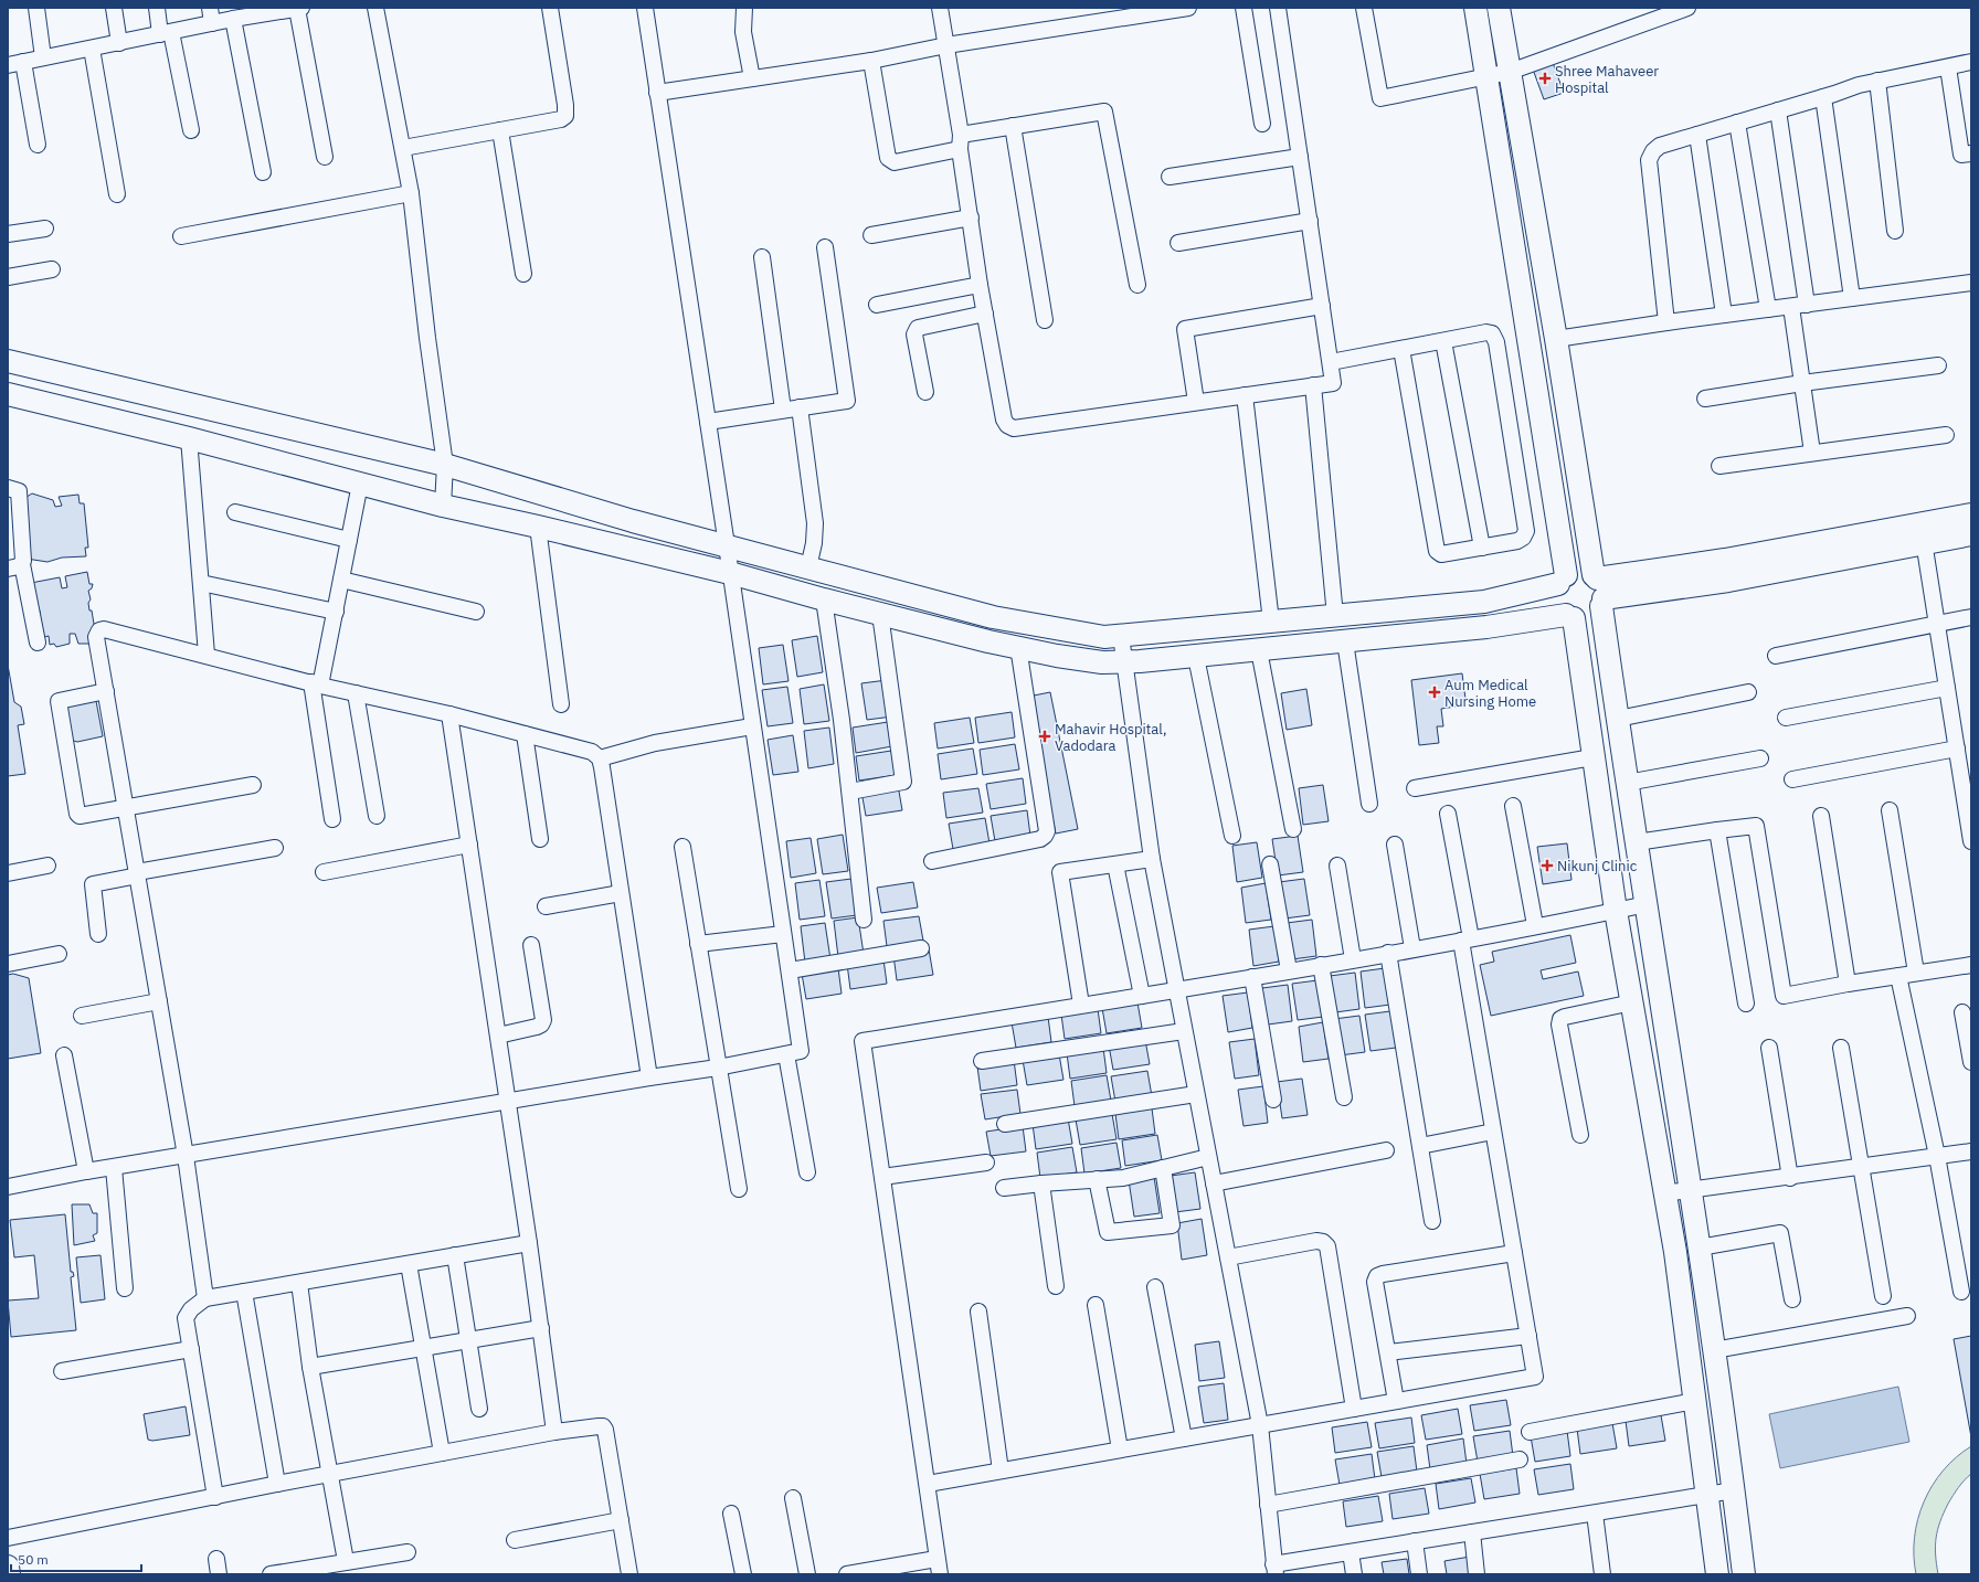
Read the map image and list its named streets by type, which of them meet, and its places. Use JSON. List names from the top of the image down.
{
  "places": {
    "health": [
      "Shree Mahaveer Hospital",
      "Aum Medical Nursing Home",
      "Mahavir Hospital, Vadodara",
      "Nikunj Clinic"
    ]
  },
  "scale_bar": "50 m"
}
